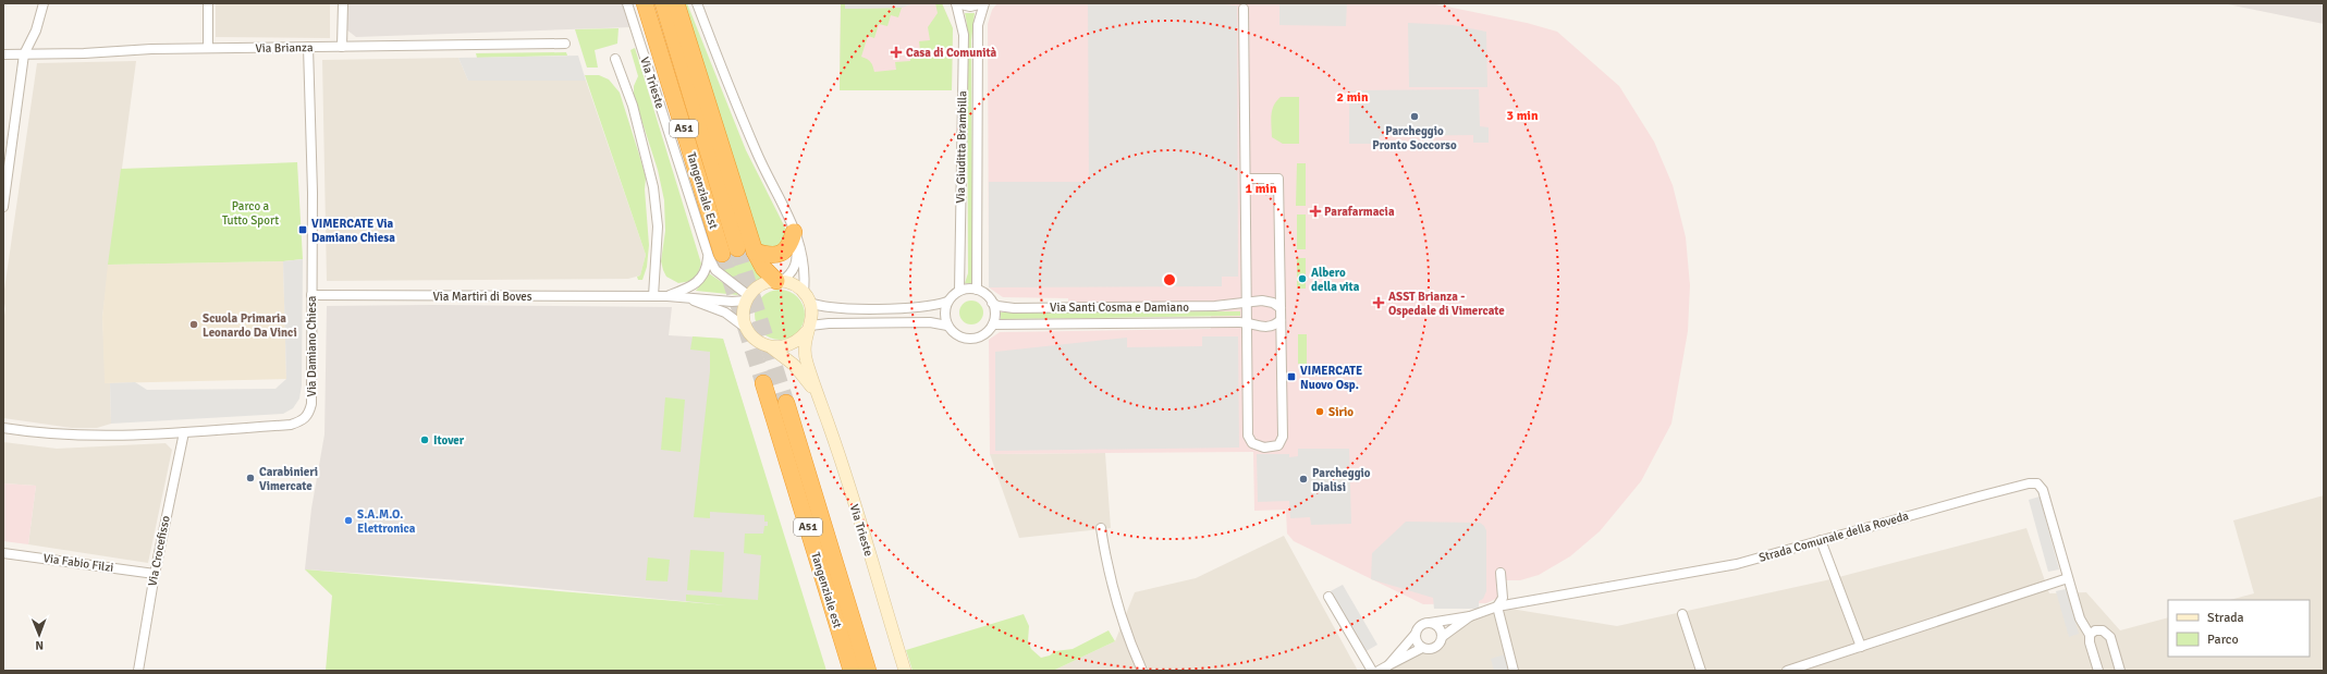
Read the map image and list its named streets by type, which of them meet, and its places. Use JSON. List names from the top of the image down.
{
  "streets": {
    "highway": ["A51", "Tangenziale Est", "Tangenziale est"],
    "street": [
      "Via Brianza",
      "Via Trieste",
      "Via Giuditta Brambilla",
      "Via Martiri di Boves",
      "Via Santi Cosma e Damiano",
      "Via Damiano Chiesa",
      "Strada Comunale della Roveda",
      "Via Crocefisso",
      "Via Fabio Filzi"
    ]
  },
  "crossings": [
    ["Via Brianza", "Via Damiano Chiesa"],
    ["Via Trieste", "Tangenziale Est"],
    ["Via Trieste", "Via Martiri di Boves"],
    ["Via Giuditta Brambilla", "Via Santi Cosma e Damiano"],
    ["Tangenziale Est", "Via Martiri di Boves"],
    ["Via Martiri di Boves", "Via Damiano Chiesa"],
    ["Via Damiano Chiesa", "Via Crocefisso"],
    ["Via Crocefisso", "Via Fabio Filzi"]
  ],
  "parks": ["Parco a Tutto Sport"],
  "places": {
    "health": ["Casa di Comunità", "Parafarmacia", "ASST Brianza - Ospedale di Vimercate"],
    "other": [
      "Parcheggio Pronto Soccorso",
      "Albero della vita",
      "Scuola Primaria Leonardo Da Vinci",
      "Sirio",
      "Itover",
      "Carabinieri Vimercate",
      "Parcheggio Dialisi",
      "S.A.M.O. Elettronica"
    ],
    "transit": ["VIMERCATE Via Damiano Chiesa", "VIMERCATE Nuovo Osp."]
  },
  "legend": ["Strada", "Parco"],
  "north": "bottom",
  "rings": ["2 min", "3 min", "1 min"]
}
